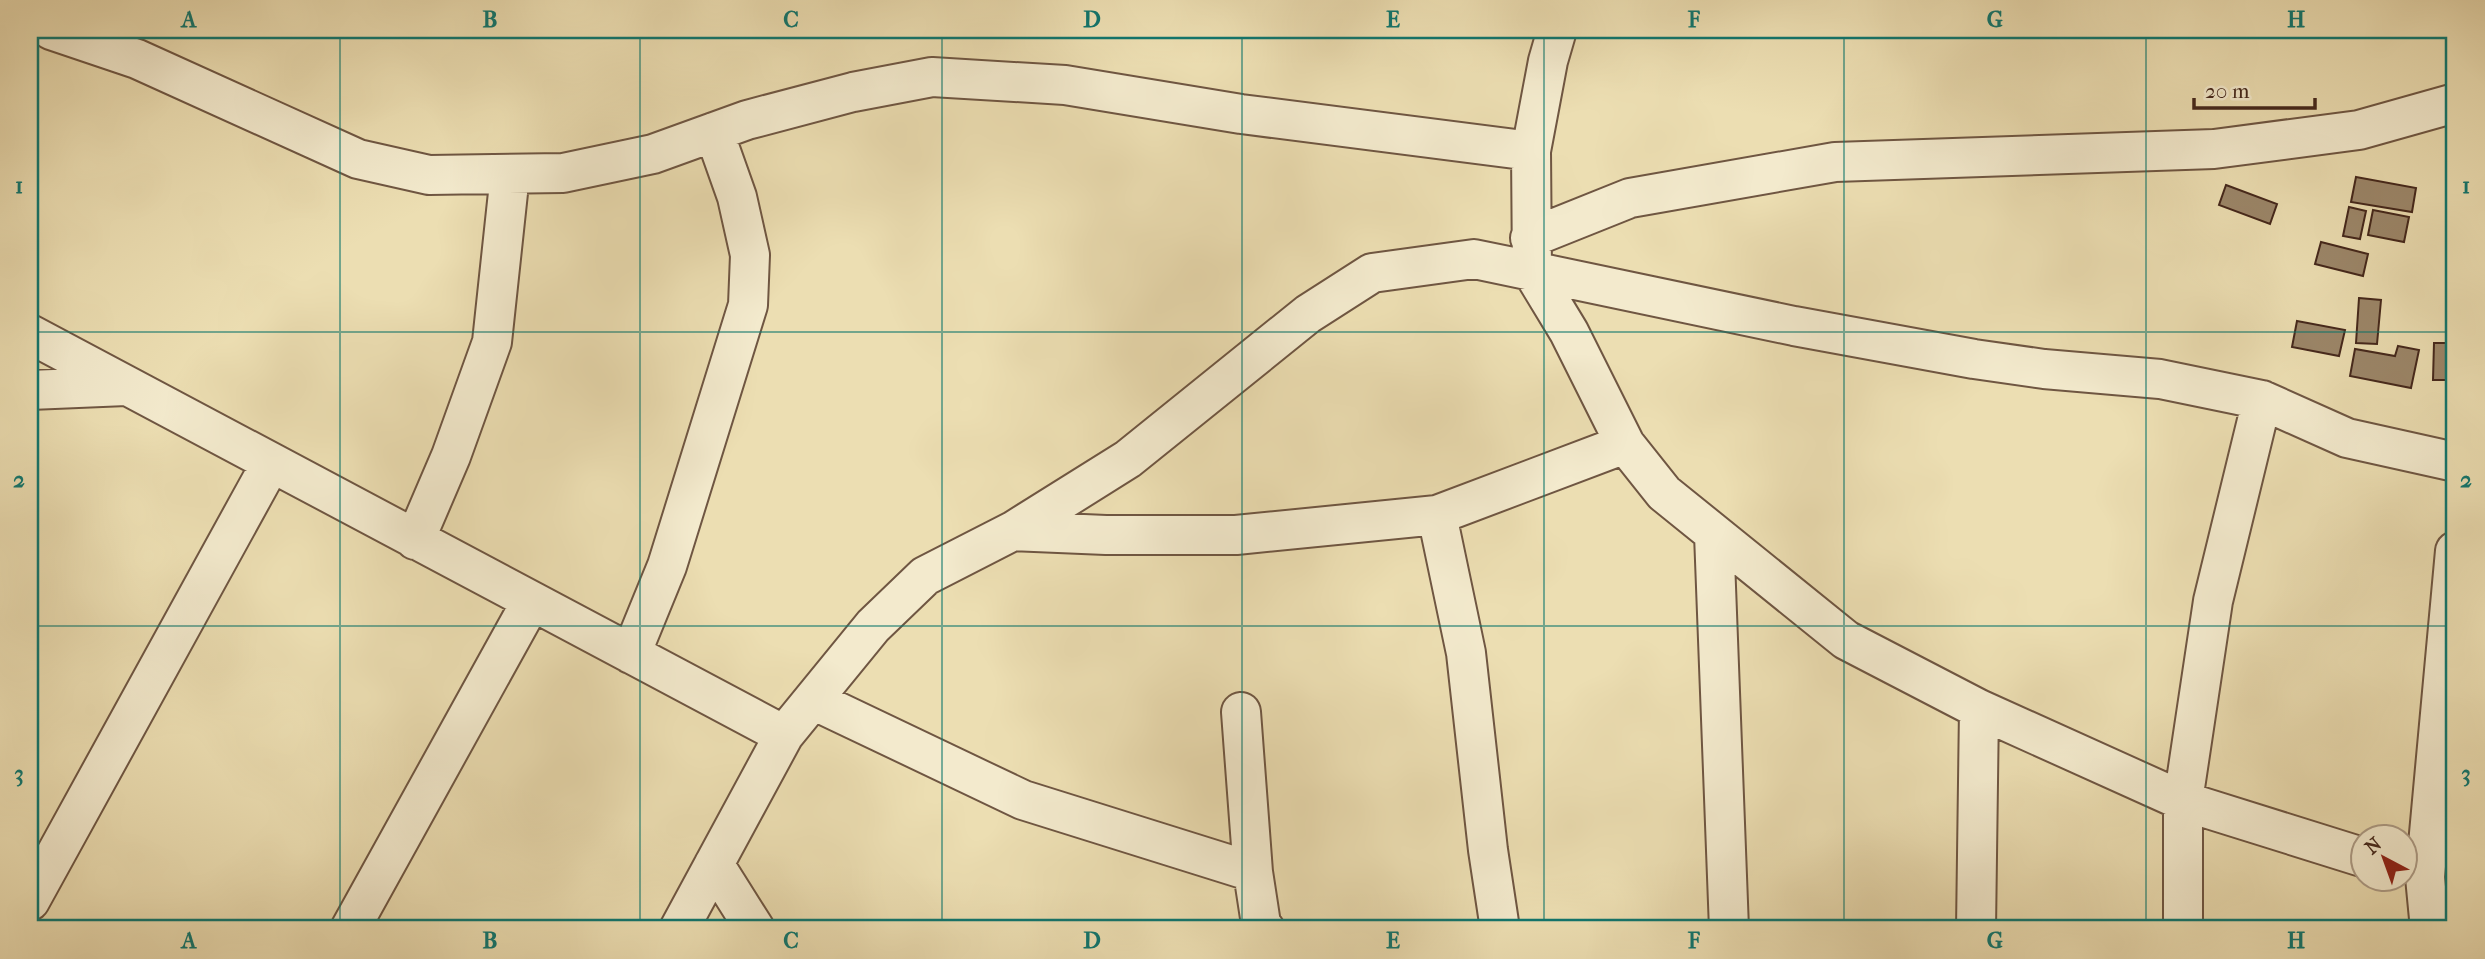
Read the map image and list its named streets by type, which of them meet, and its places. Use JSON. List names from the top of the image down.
{
  "scale_bar": "20 m",
  "north": "top left",
  "grid": {
    "columns": [
      "A",
      "B",
      "C",
      "D",
      "E",
      "F",
      "G",
      "H"
    ],
    "rows": ["1", "2", "3"]
  }
}
